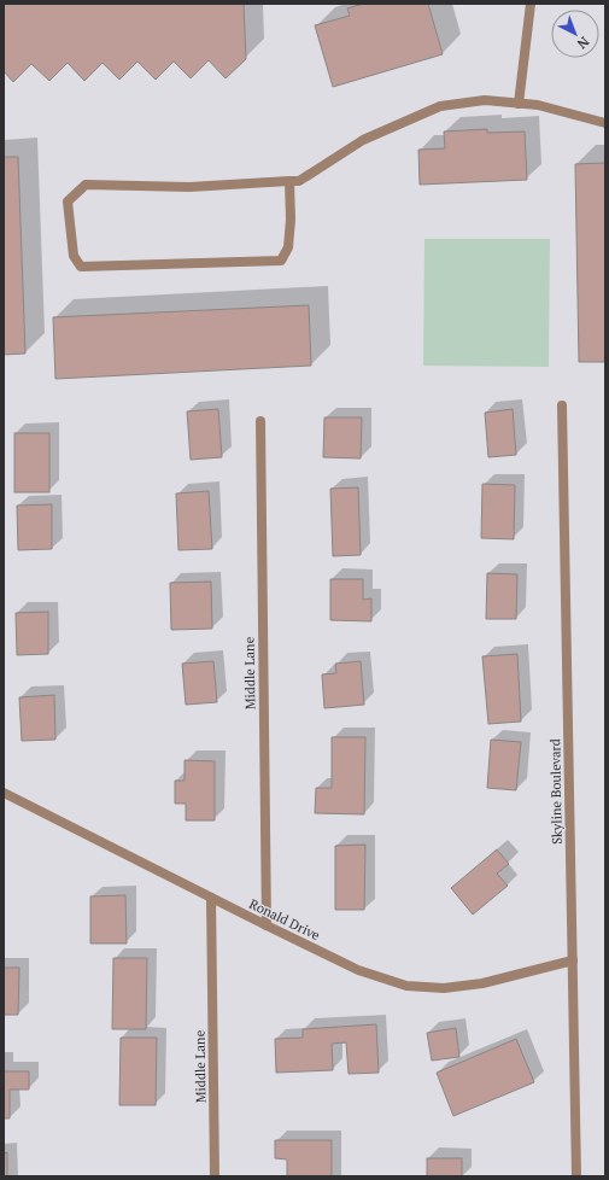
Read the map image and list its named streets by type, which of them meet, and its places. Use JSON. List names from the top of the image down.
{
  "streets": {
    "street": ["Middle Lane", "Skyline Boulevard", "Ronald Drive"]
  },
  "crossings": [
    ["Middle Lane", "Ronald Drive"],
    ["Skyline Boulevard", "Ronald Drive"]
  ],
  "north": "bottom right"
}
